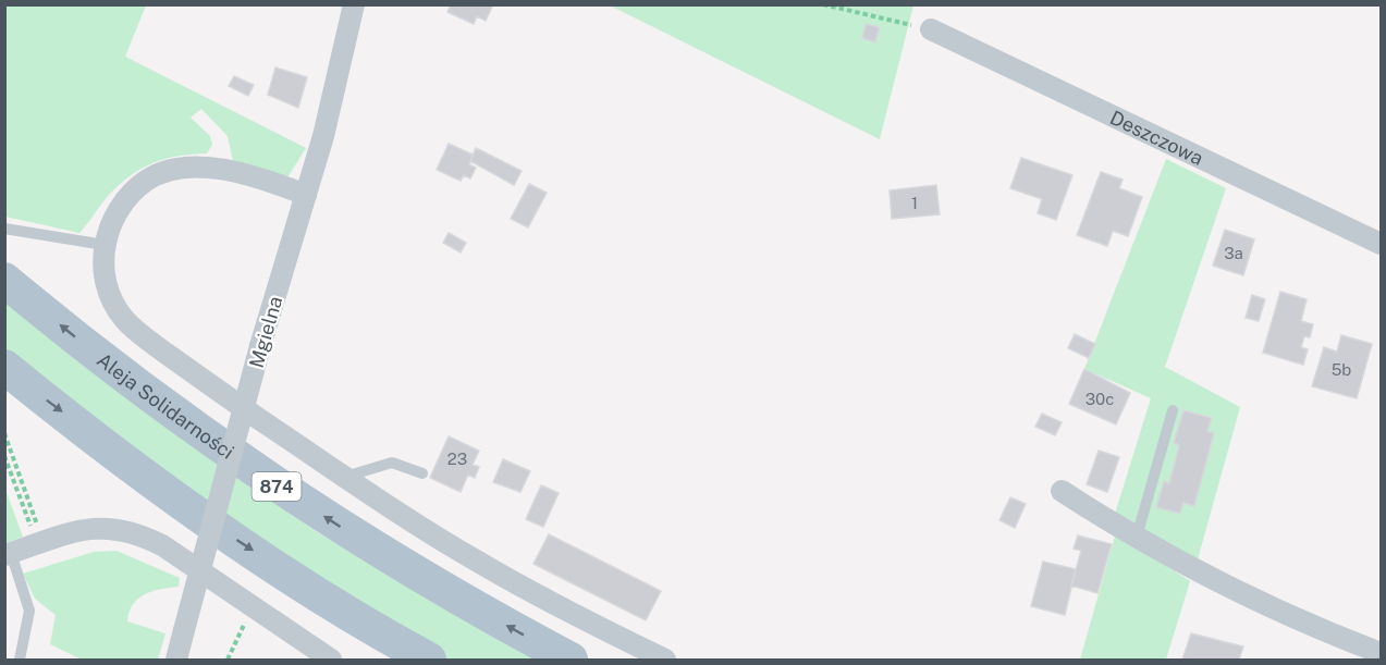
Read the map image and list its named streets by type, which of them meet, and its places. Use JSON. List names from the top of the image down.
{
  "streets": {
    "main road": ["Aleja Solidarności", "874"],
    "street": ["Deszczowa", "Mgielna"]
  },
  "house_numbers": [
    "1",
    "3a",
    "5b",
    "30c",
    "23"
  ]
}
